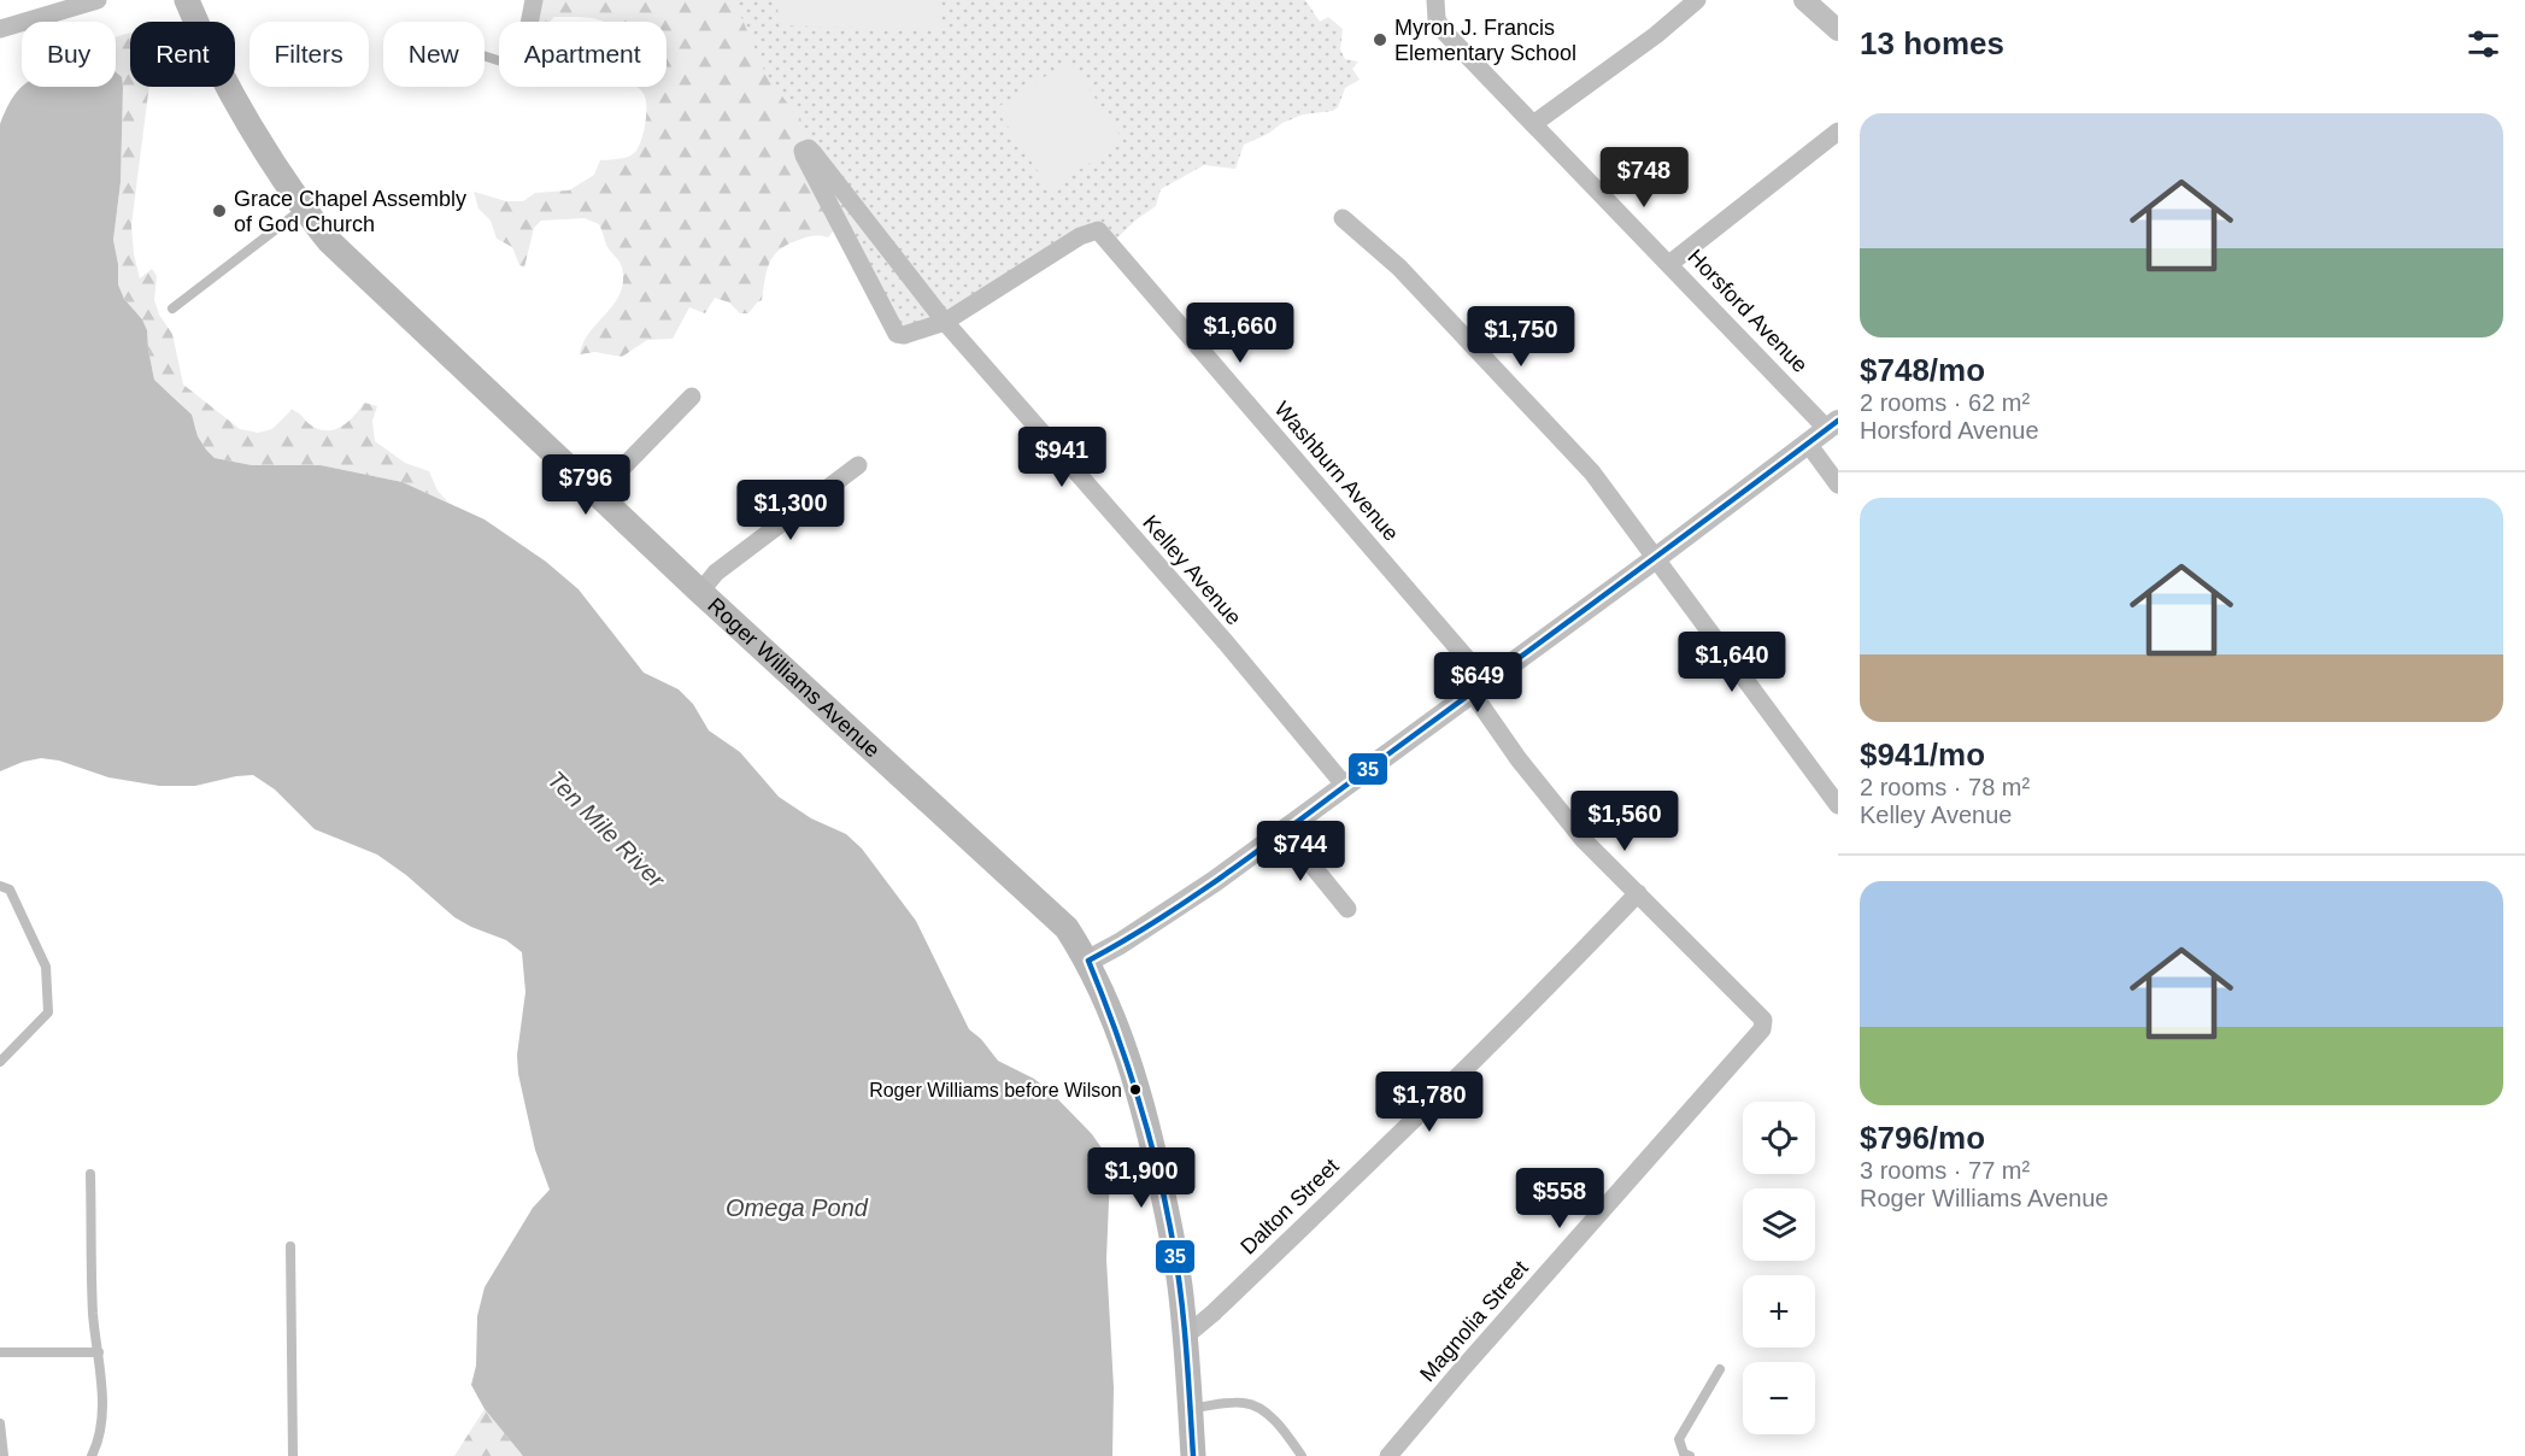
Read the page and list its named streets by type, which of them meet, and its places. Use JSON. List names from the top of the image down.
{
  "streets": {
    "main road": ["Roger Williams Avenue"],
    "street": [
      "Horsford Avenue",
      "Washburn Avenue",
      "Kelley Avenue",
      "Dalton Street",
      "Magnolia Street"
    ]
  },
  "crossings": [
    ["Washburn Avenue", "Kelley Avenue"],
    ["Washburn Avenue", "Dalton Street"],
    ["Washburn Avenue", "Magnolia Street"],
    ["Roger Williams Avenue", "Dalton Street"]
  ],
  "water": ["Ten Mile River", "Omega Pond"],
  "places": ["Myron J. Francis Elementary School", "Grace Chapel Assembly of God Church", "Roger Williams before Wilson"],
  "lines": ["transit line 35"],
  "page": {
    "heading": "13 homes",
    "chip": [
      "Buy",
      "Rent",
      "Filters",
      "New",
      "Apartment"
    ],
    "list": [
      {
        "name": "$748/mo",
        "note": "2 rooms · 62 m² · Horsford Avenue"
      },
      {
        "name": "$941/mo",
        "note": "2 rooms · 78 m² · Kelley Avenue"
      },
      {
        "name": "$796/mo",
        "note": "3 rooms · 77 m² · Roger Williams Avenue"
      }
    ],
    "price": [
      "$748",
      "$1,660",
      "$1,750",
      "$941",
      "$796",
      "$1,300",
      "$1,640",
      "$649",
      "$1,560",
      "$744",
      "$1,780",
      "$1,900",
      "$558"
    ],
    "map_buttons": ["+", "−"]
  }
}
